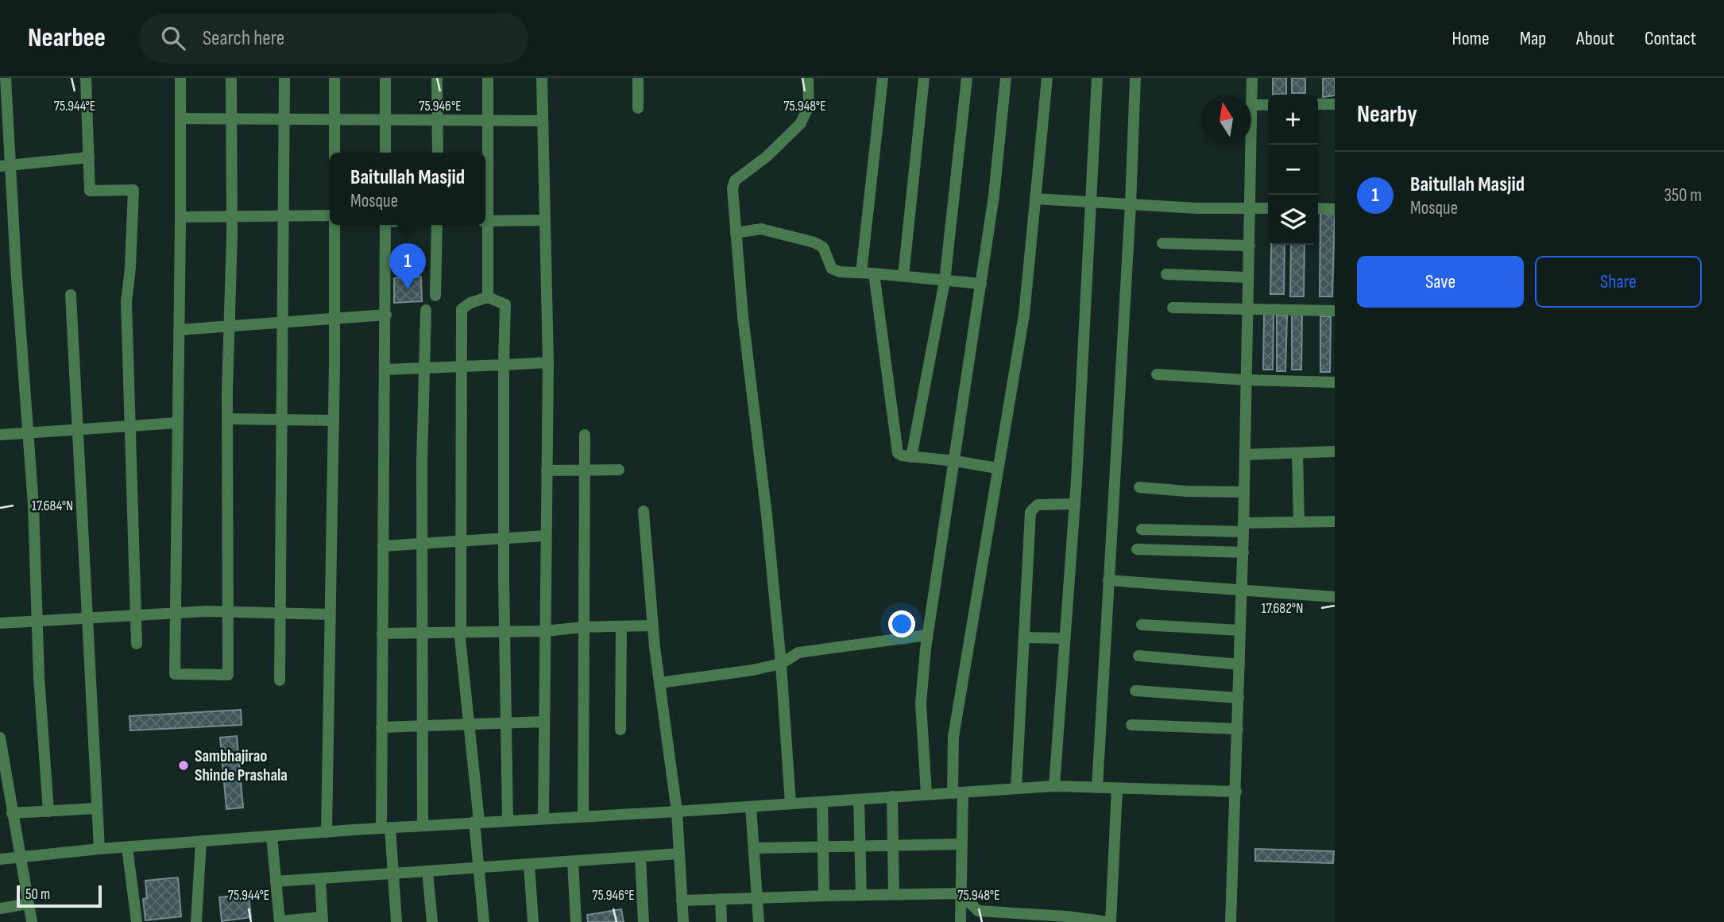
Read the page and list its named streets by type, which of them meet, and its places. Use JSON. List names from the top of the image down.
{
  "places": ["Sambhajirao Shinde Prashala"],
  "scale_bar": "50 m",
  "north": "top",
  "page": {
    "header": "Nearbee",
    "search": "Search here",
    "nav": [
      "Home",
      "Map",
      "About",
      "Contact"
    ],
    "heading": "Nearby",
    "map_buttons": ["+", "−"],
    "list": [
      {
        "mark": "1",
        "name": "Baitullah Masjid",
        "note": "Mosque",
        "value": "350 m"
      }
    ],
    "popup": ["Baitullah Masjid", "Mosque"],
    "buttons": ["Save", "Share"],
    "pins": "1",
    "scale": "50 m"
  },
  "coordinates": [
    "75.944°E",
    "75.946°E",
    "75.948°E",
    "17.684°N",
    "17.682°N"
  ]
}
